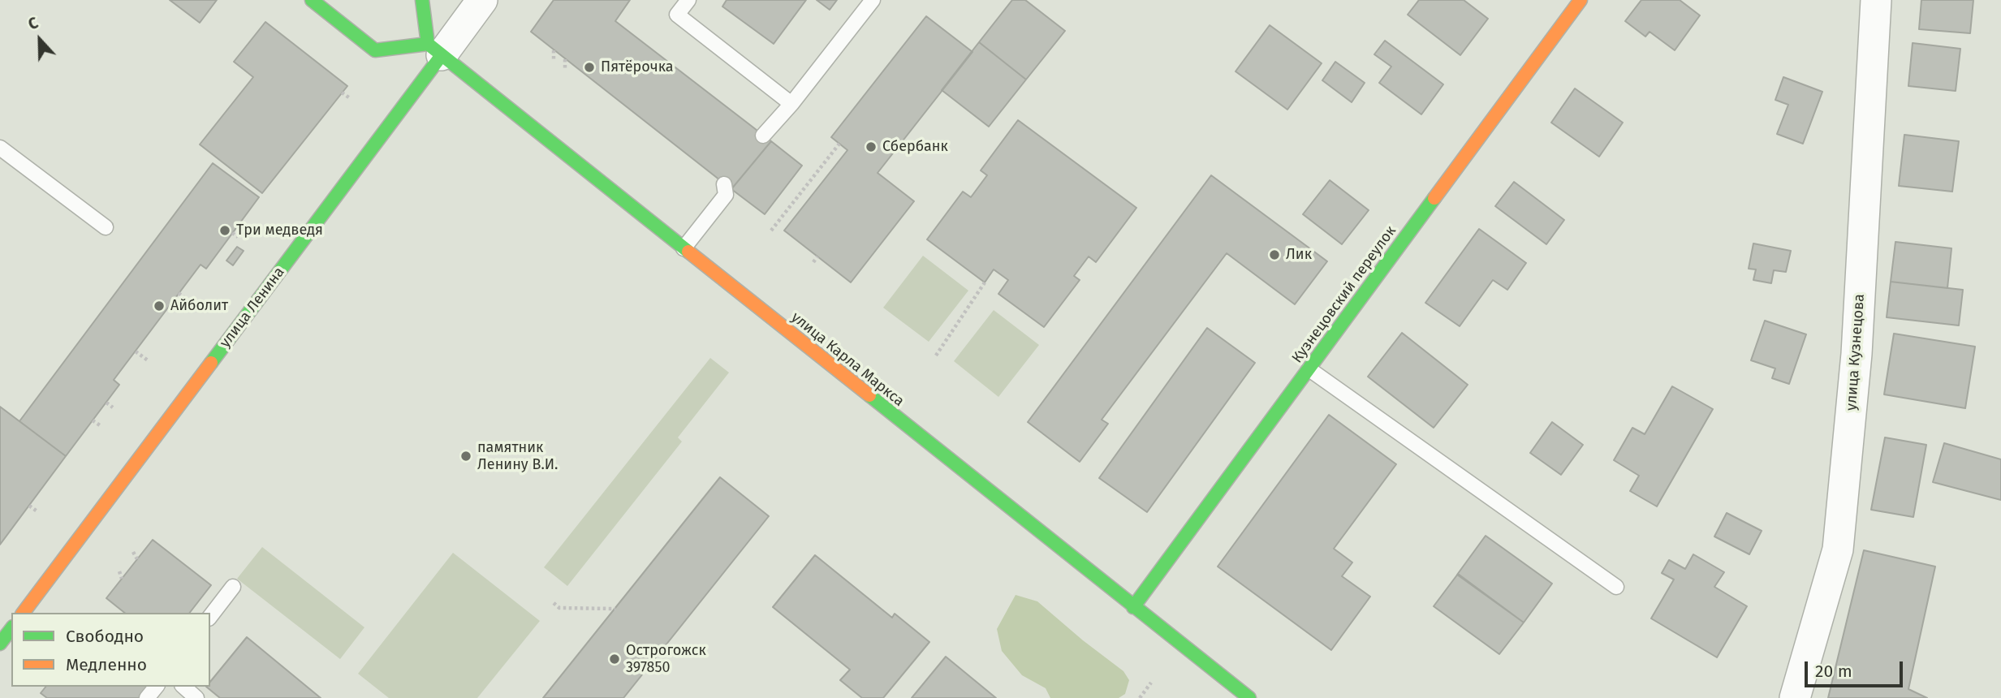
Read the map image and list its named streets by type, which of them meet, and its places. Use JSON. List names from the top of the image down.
{
  "streets": {
    "main road": ["Кузнецовский переулок", "улица Ленина", "улица Карла Маркса"],
    "street": ["улица Кузнецова"]
  },
  "crossings": [
    ["Кузнецовский переулок", "улица Карла Маркса"],
    ["улица Ленина", "улица Карла Маркса"]
  ],
  "places": [
    "Пятёрочка",
    "Сбербанк",
    "Три медведя",
    "Лик",
    "Айболит",
    "памятник Ленину В.И.",
    "Острогожск 397850"
  ],
  "legend": ["Свободно", "Медленно"],
  "scale_bar": "20 m",
  "north": "top"
}
